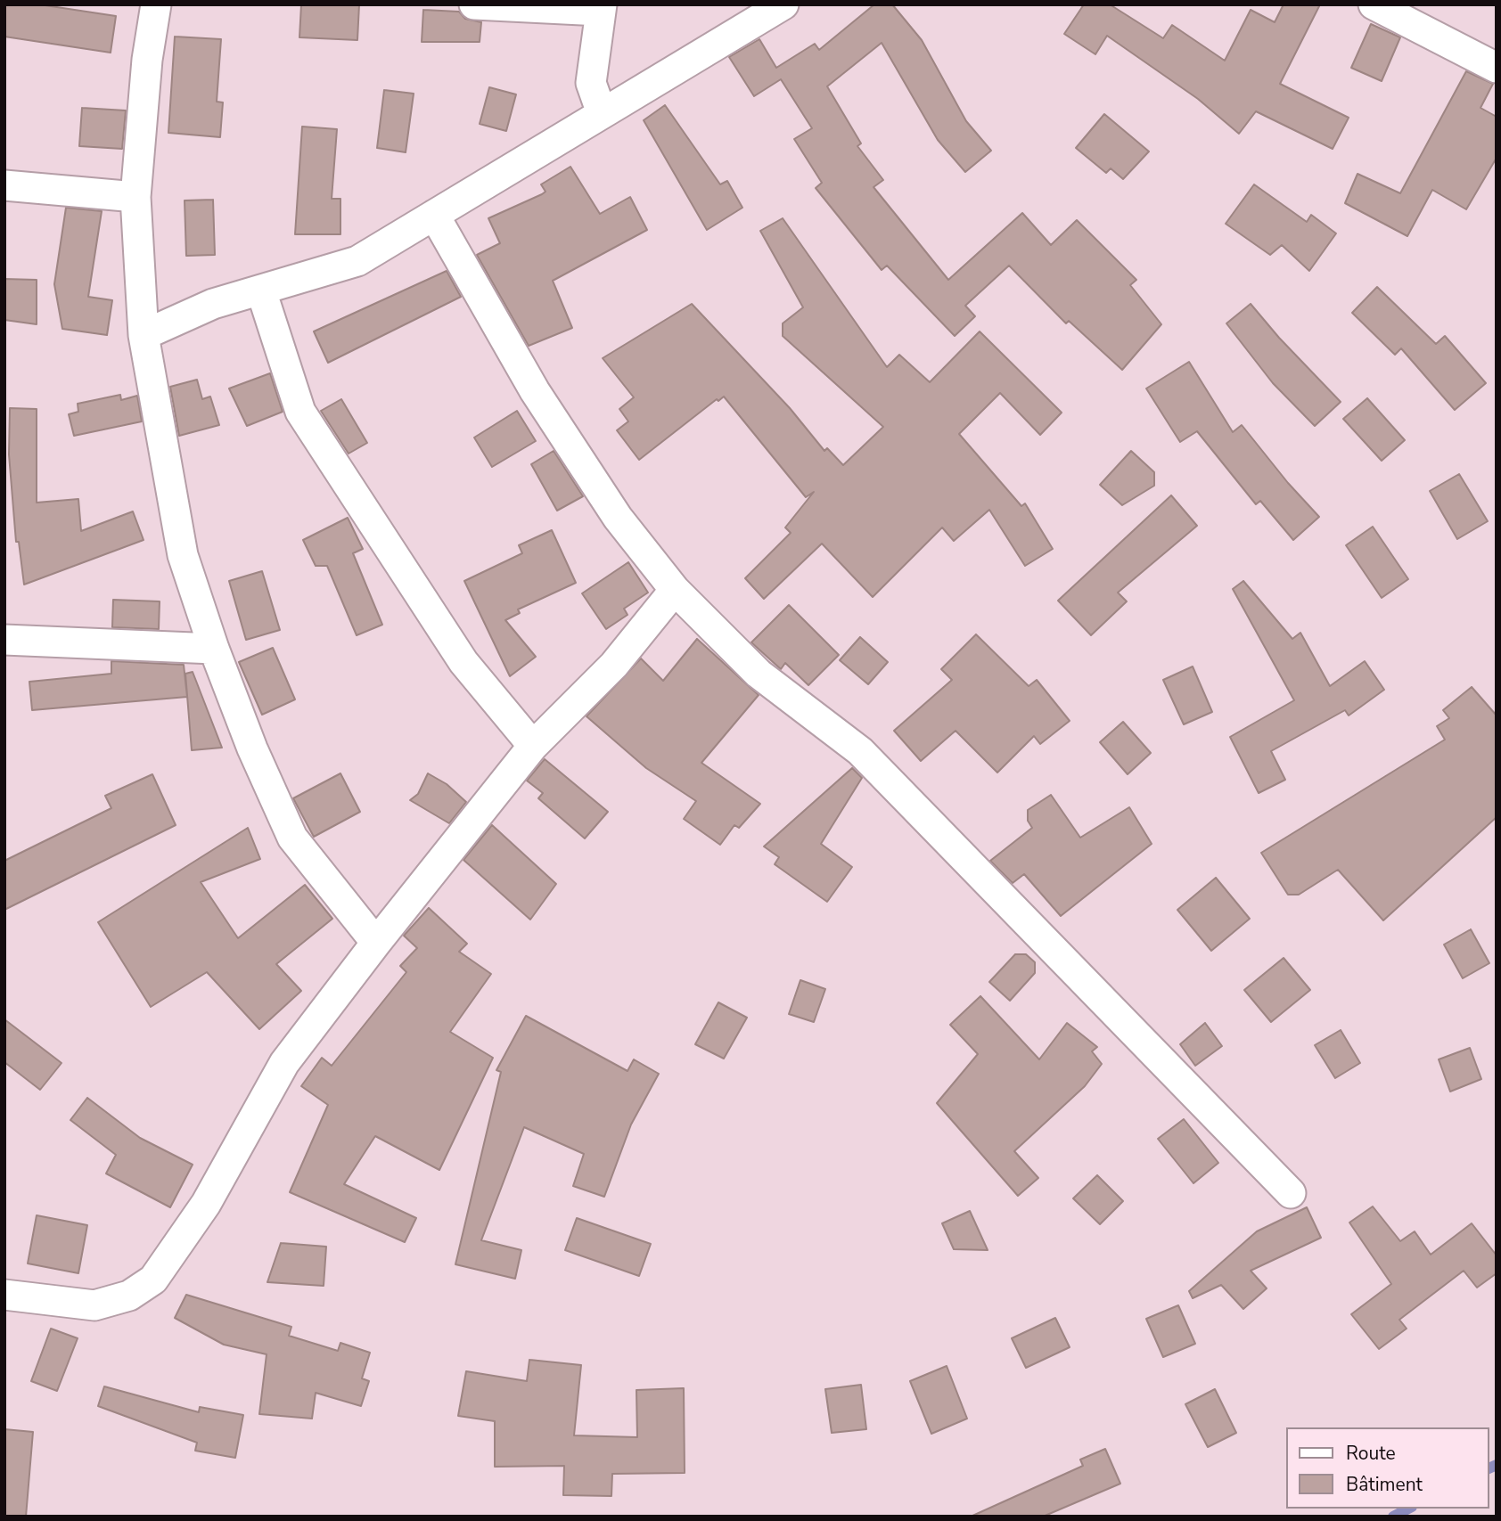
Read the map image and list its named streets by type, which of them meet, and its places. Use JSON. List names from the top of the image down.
{
  "legend": ["Route", "Bâtiment"]
}
